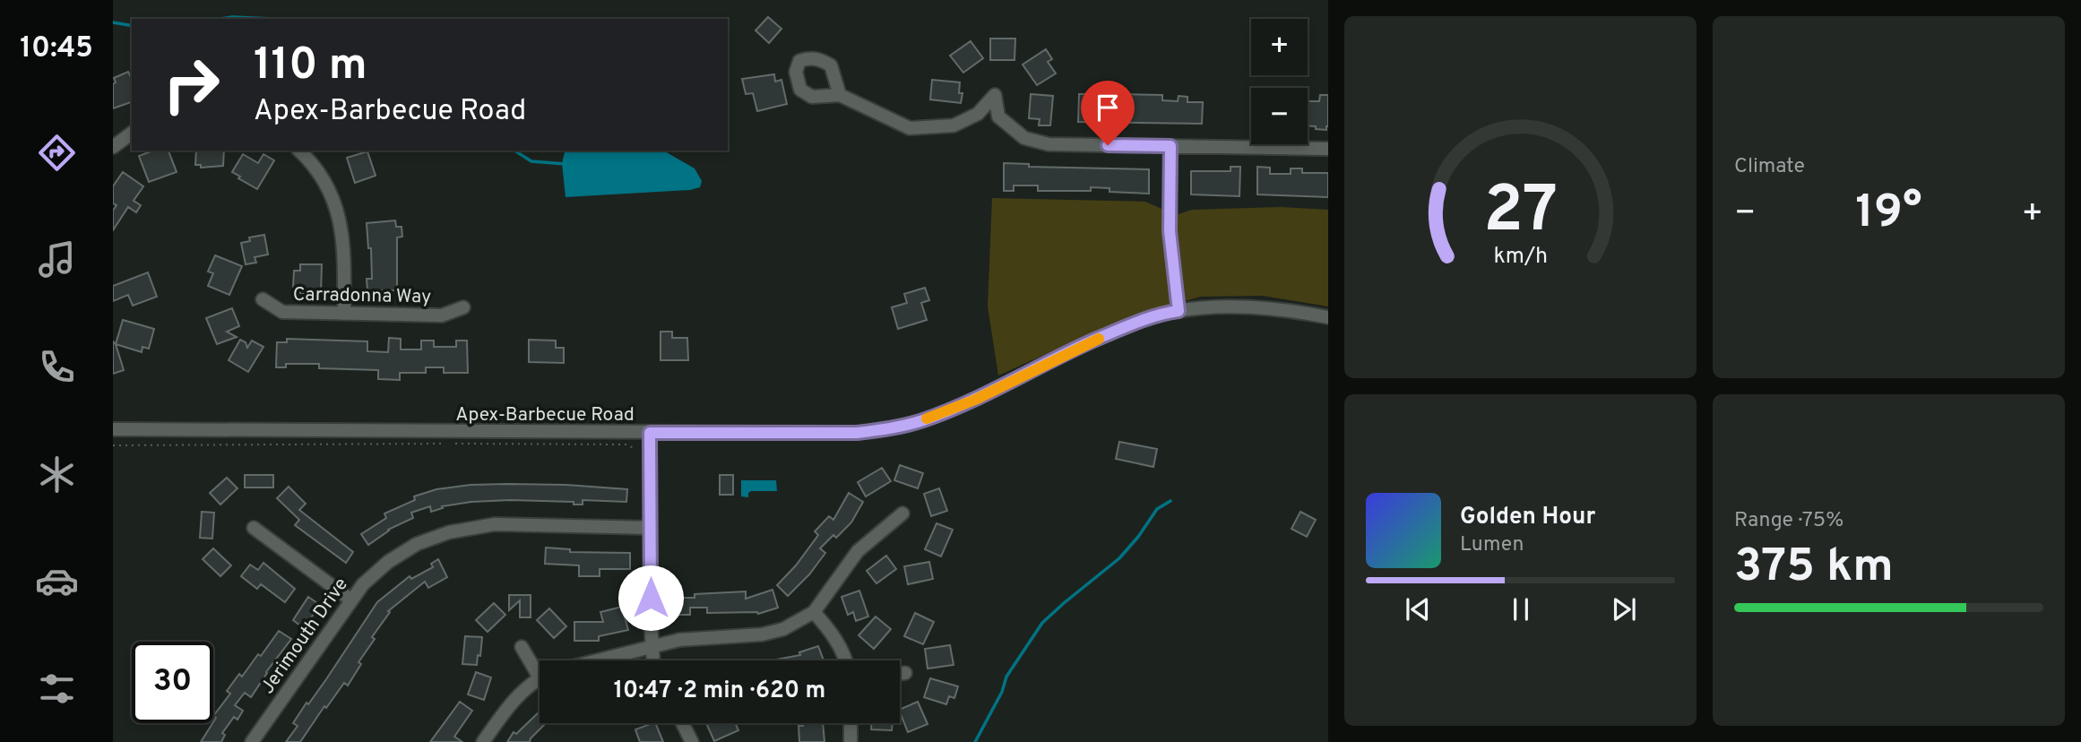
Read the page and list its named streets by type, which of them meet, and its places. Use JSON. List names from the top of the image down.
{
  "streets": {
    "street": ["Carradonna Way", "Apex-Barbecue Road", "Jerimouth Drive"]
  },
  "page": {
    "tabs": "10:45",
    "tile": [
      "Climate",
      ["Range · 75%", "375 km"]
    ],
    "map_buttons": ["+", "−"],
    "turn": ["110 m", "Apex-Barbecue Road"],
    "heat": ["−", "19°", "+"],
    "song": ["Golden Hour", "Lumen"],
    "limit": "30",
    "trip": "10:47 · 2 min · 620 m",
    "gauge": ["27", "km/h"]
  }
}
